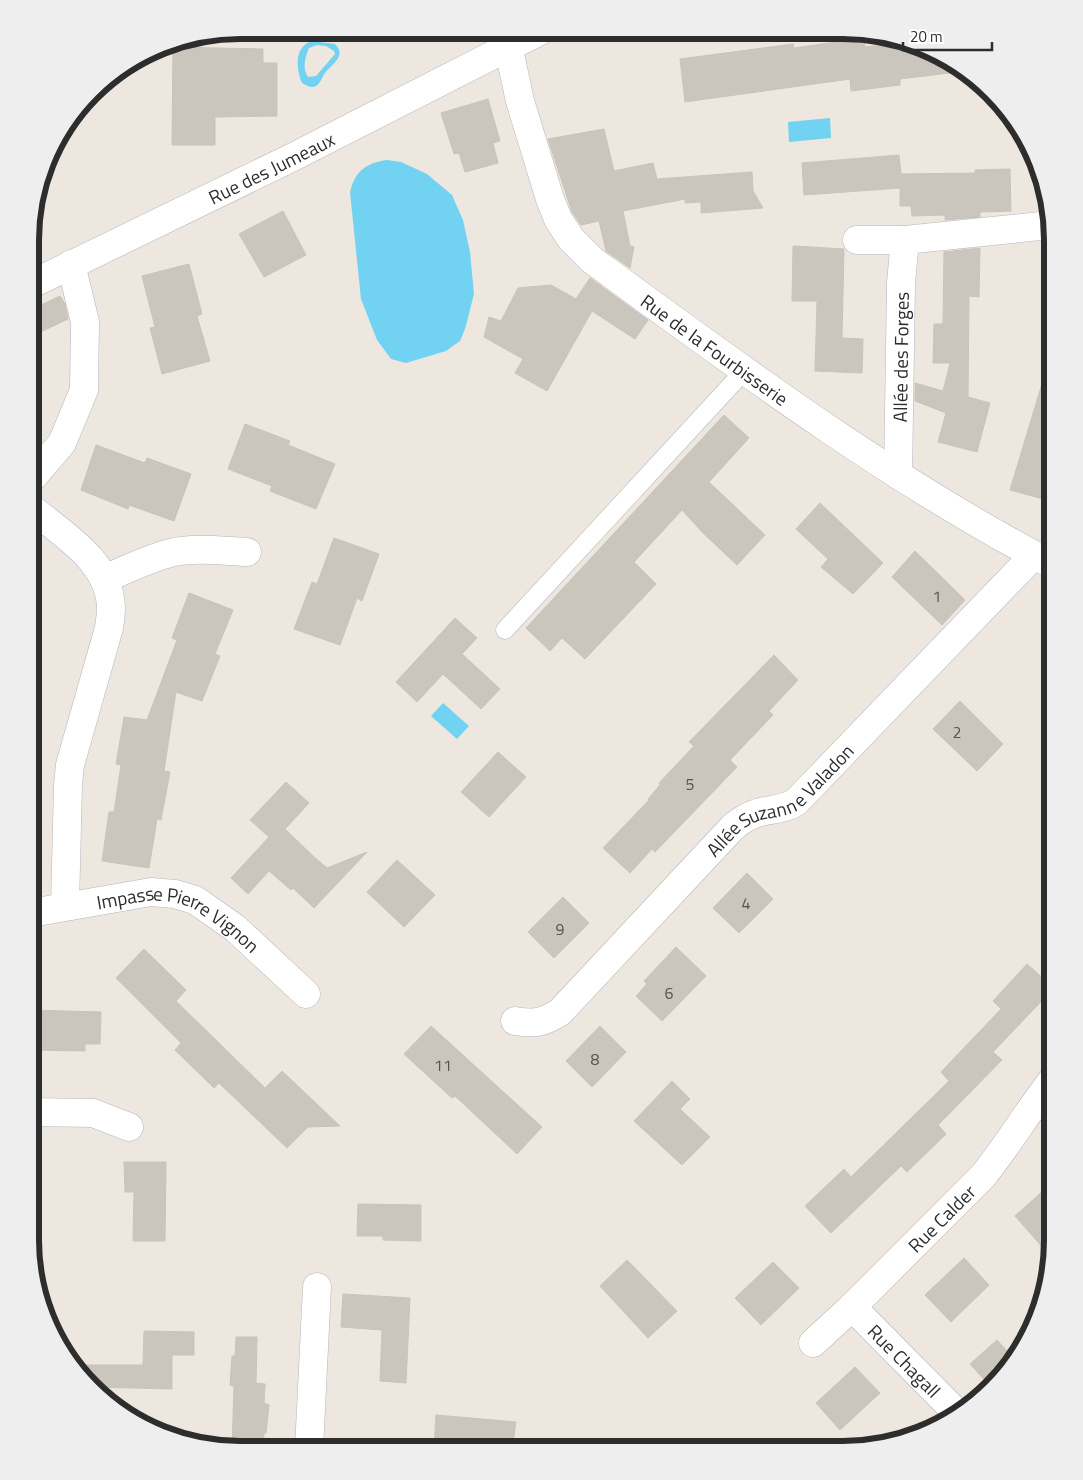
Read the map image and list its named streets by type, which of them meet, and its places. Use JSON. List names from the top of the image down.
{
  "streets": {
    "street": [
      "Rue des Jumeaux",
      "Rue de la Fourbisserie",
      "Allée des Forges",
      "Allée Suzanne Valadon",
      "Impasse Pierre Vignon",
      "Rue Calder",
      "Rue Chagall"
    ]
  },
  "crossings": [
    ["Rue des Jumeaux", "Rue de la Fourbisserie"],
    ["Rue de la Fourbisserie", "Allée des Forges"],
    ["Rue de la Fourbisserie", "Allée Suzanne Valadon"],
    ["Rue Calder", "Rue Chagall"]
  ],
  "house_numbers": [
    "1",
    "2",
    "5",
    "4",
    "9",
    "6",
    "8",
    "11"
  ],
  "scale_bar": "20 m"
}
